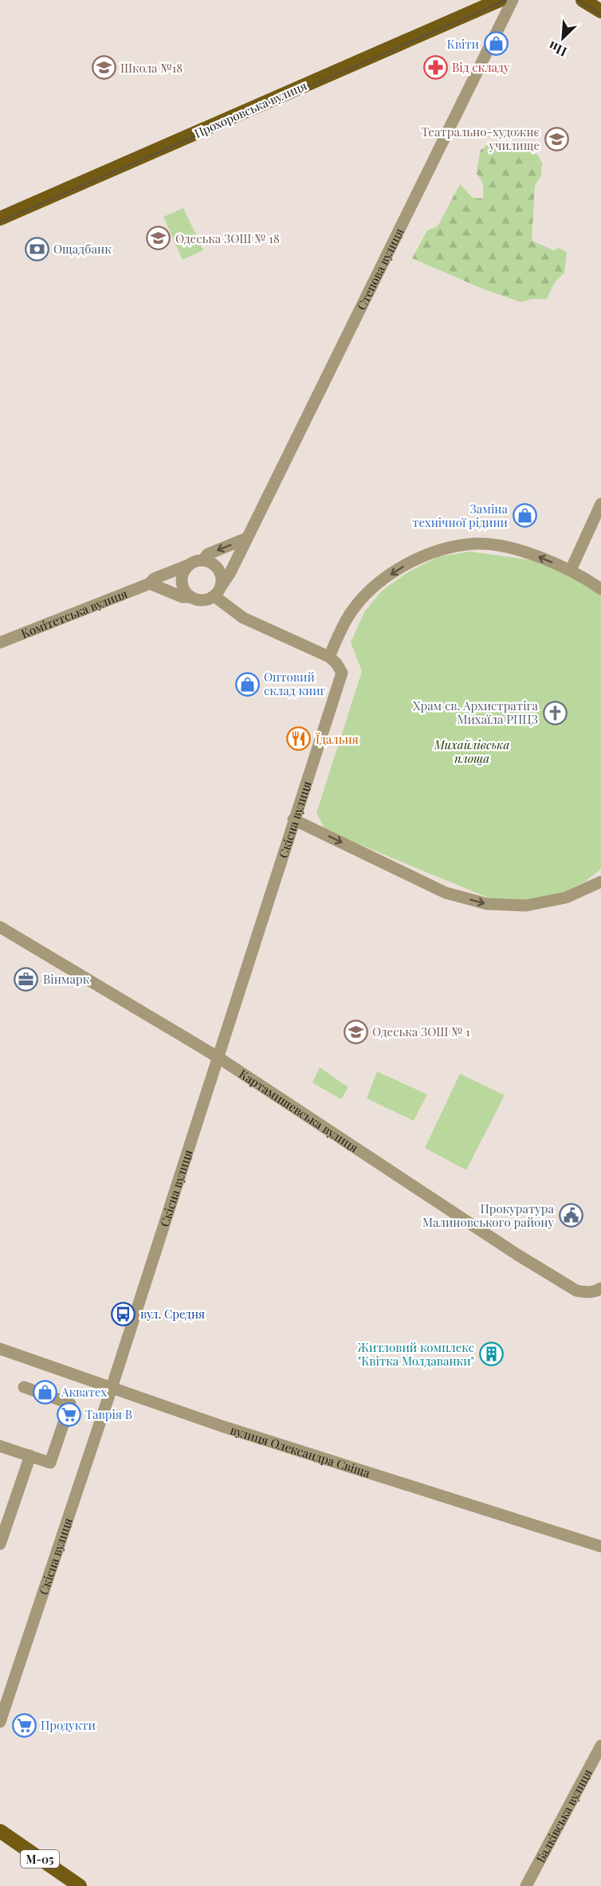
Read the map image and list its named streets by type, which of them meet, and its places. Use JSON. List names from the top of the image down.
{
  "streets": {
    "main road": ["Прохоровська вулиця", "М-05"],
    "street": [
      "Степова вулиця",
      "Комітетська вулиця",
      "Cкісна вулиця",
      "Картамишевська вулиця",
      "вулиця Олександра Свіща",
      "Балківська вулиця"
    ]
  },
  "crossings": [
    ["Степова вулиця", "Комітетська вулиця"],
    ["Cкісна вулиця", "Картамишевська вулиця"],
    ["Cкісна вулиця", "вулиця Олександра Свіща"]
  ],
  "parks": ["Михайлівська площа"],
  "places": {
    "shop": [
      "Квіти",
      "Заміна технічної рідини",
      "Оптовий склад книг",
      "Акватех"
    ],
    "pharmacy": ["Від складу"],
    "school or university": [
      "Школа №18",
      "Театрально-художнє училище",
      "Одеська ЗОШ № 18",
      "Одеська ЗОШ № 1"
    ],
    "bank": ["Ощадбанк"],
    "church": ["Храм св. Архистратіга Михаїла РПЦЗ"],
    "restaurant": ["Їдальня"],
    "office": ["Вінмарк"],
    "public building": ["Прокуратура Малиновського району"],
    "bus stop": ["вул. Средня"],
    "building": ["Житловий комплекс \"Квітка Молдаванки\""],
    "supermarket": ["Таврія В", "Продукти"]
  },
  "north": "bottom left"
}
